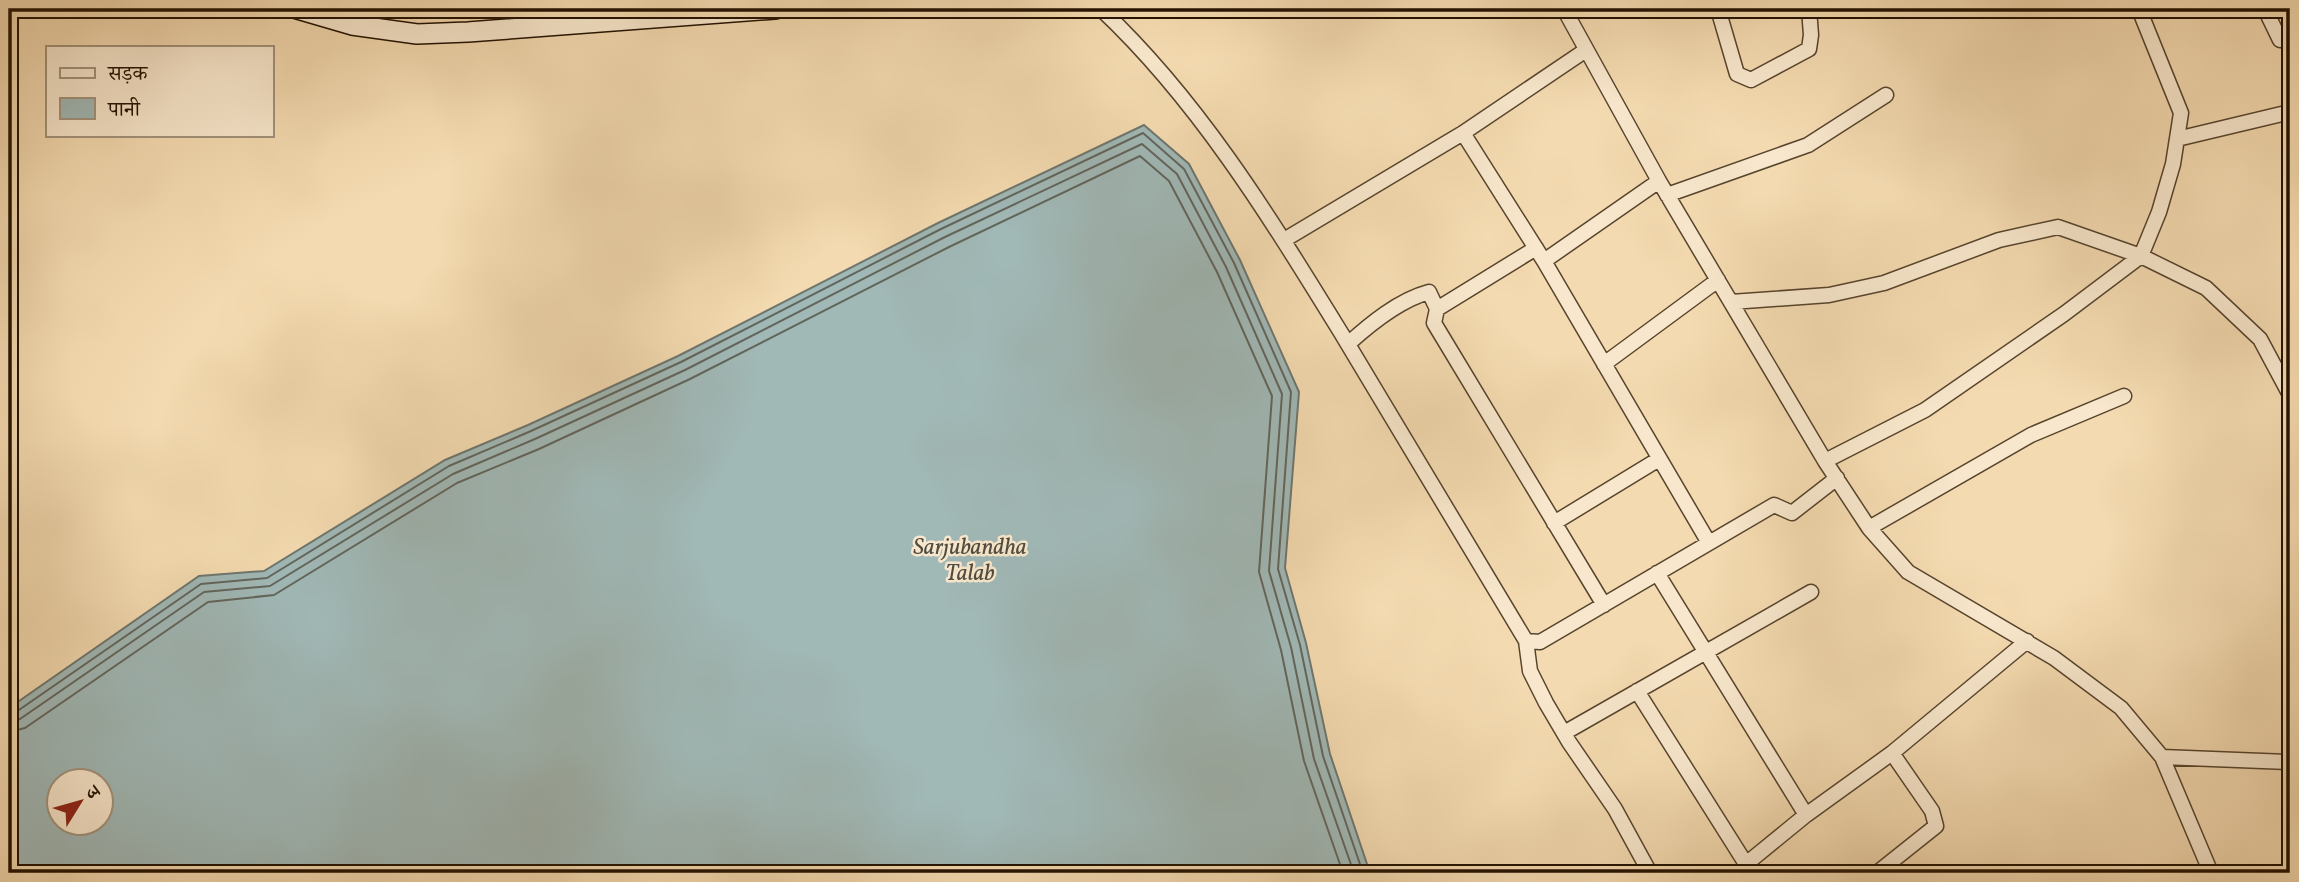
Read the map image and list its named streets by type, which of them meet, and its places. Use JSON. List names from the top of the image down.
{
  "water": ["Sarjubandha Talab"],
  "legend": ["सड़क", "पानी"],
  "north": "top right"
}
